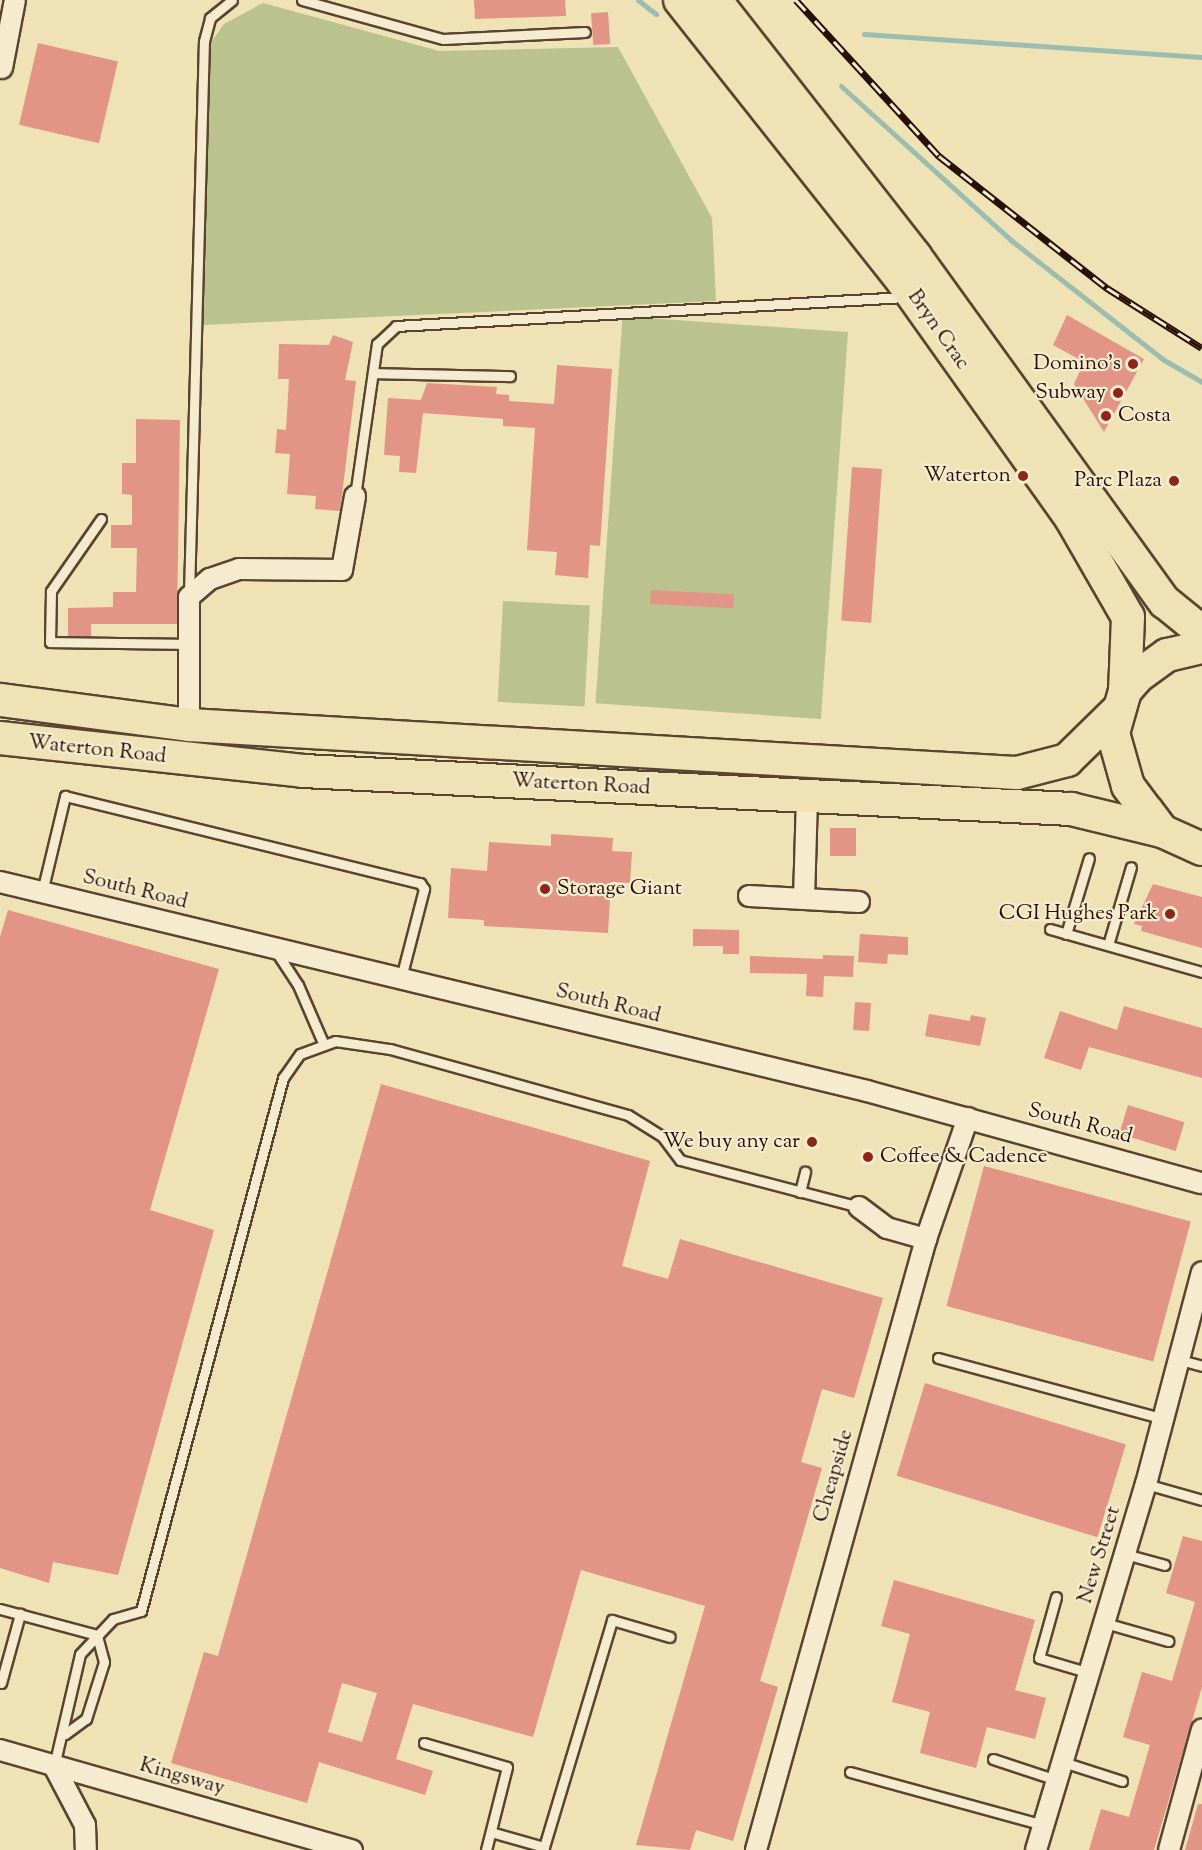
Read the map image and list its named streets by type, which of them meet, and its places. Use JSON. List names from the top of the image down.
{
  "streets": {
    "main road": ["Bryn Crac", "Waterton Road"],
    "street": [
      "South Road",
      "Cheapside",
      "New Street",
      "Kingsway"
    ]
  },
  "crossings": [
    ["Bryn Crac", "Waterton Road"],
    ["South Road", "Cheapside"]
  ],
  "places": [
    "Domino's",
    "Subway",
    "Costa",
    "Waterton",
    "Parc Plaza",
    "Storage Giant",
    "CGI Hughes Park",
    "We buy any car",
    "Coffee & Cadence"
  ]
}
